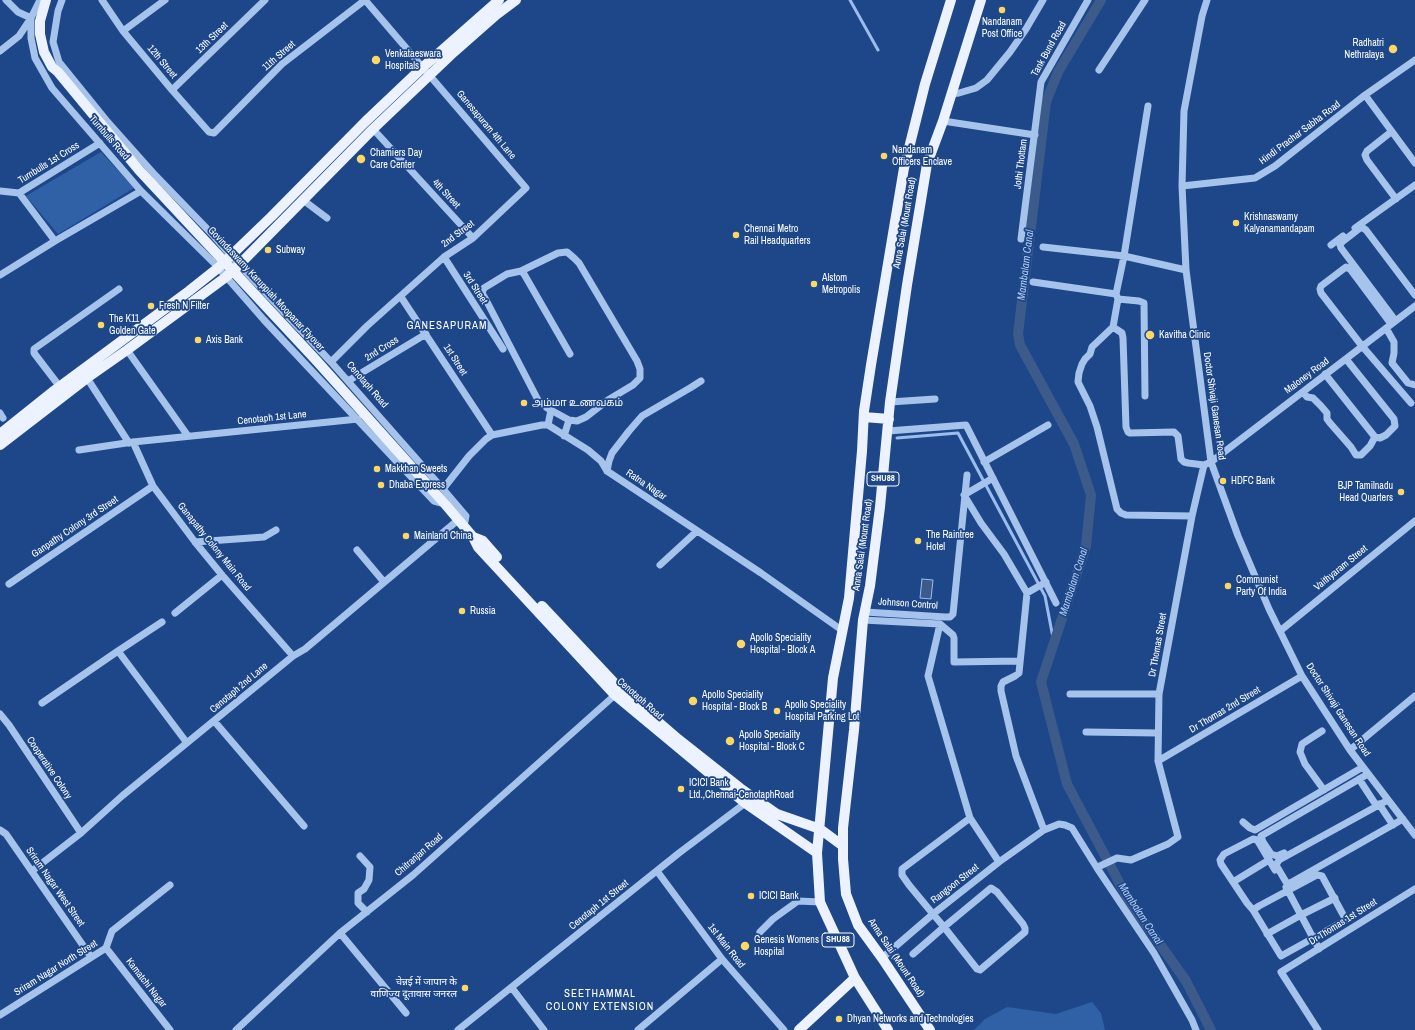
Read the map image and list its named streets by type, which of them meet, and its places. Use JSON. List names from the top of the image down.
{
  "streets": {
    "main road": [
      "Anna Salai (Mount Road)",
      "Govindaswamy Karuppiah Moopanar Flyover",
      "Cenotaph Road",
      "SHU88"
    ],
    "street": [
      "13th Street",
      "Tank Bund Road",
      "11th Street",
      "12th Street",
      "Ganesapuram 4th Lane",
      "Hindi Prachar Sabha Road",
      "Turnbulls Road",
      "Turnbulls 1st Cross",
      "Jothi Thottam",
      "4th Street",
      "2nd Street",
      "3rd Street",
      "2nd Cross",
      "1st Street",
      "Maloney Road",
      "Doctor Shivaji Ganesan Road",
      "Cenotaph 1st Lane",
      "Ratna Nagar",
      "Ganpathy Colony 3rd Street",
      "Ganapathy Colony Main Road",
      "Vaithyaram Street",
      "Johnson Control",
      "Dr Thomas Street",
      "Cenotaph 2nd Lane",
      "Dr Thomas 2nd Street",
      "Cooperative Colony",
      "Chitranjan Road",
      "Rangoon Street",
      "Sriram Nagar West Street",
      "Cenotaph 1st Street",
      "Dr Thomas 1st Street",
      "1st Main Road",
      "Sriram Nagar North Street",
      "Kamatchi Nagar"
    ]
  },
  "crossings": [
    ["13th Street", "12th Street"],
    ["Tank Bund Road", "Jothi Thottam"],
    ["11th Street", "12th Street"],
    ["11th Street", "Ganesapuram 4th Lane"],
    ["Ganesapuram 4th Lane", "2nd Street"],
    ["Hindi Prachar Sabha Road", "Doctor Shivaji Ganesan Road"],
    ["Turnbulls Road", "Turnbulls 1st Cross"],
    ["Turnbulls Road", "Govindaswamy Karuppiah Moopanar Flyover"],
    ["Turnbulls Road", "Cenotaph Road"],
    ["Jothi Thottam", "Anna Salai (Mount Road)"],
    ["4th Street", "2nd Street"],
    ["Anna Salai (Mount Road)", "Cenotaph Road"],
    ["Anna Salai (Mount Road)", "Ratna Nagar"],
    ["Anna Salai (Mount Road)", "Johnson Control"],
    ["Anna Salai (Mount Road)", "Rangoon Street"],
    ["2nd Street", "3rd Street"],
    ["2nd Street", "1st Street"],
    ["2nd Street", "Cenotaph Road"],
    ["Govindaswamy Karuppiah Moopanar Flyover", "Cenotaph Road"],
    ["Govindaswamy Karuppiah Moopanar Flyover", "Cenotaph 2nd Lane"],
    ["2nd Cross", "1st Street"],
    ["2nd Cross", "Cenotaph Road"],
    ["Maloney Road", "Doctor Shivaji Ganesan Road"],
    ["Cenotaph Road", "Cenotaph 2nd Lane"],
    ["Cenotaph Road", "Chitranjan Road"],
    ["Cenotaph Road", "Cenotaph 1st Street"],
    ["Doctor Shivaji Ganesan Road", "Vaithyaram Street"],
    ["Doctor Shivaji Ganesan Road", "Dr Thomas 2nd Street"],
    ["Cenotaph 1st Lane", "Ganapathy Colony Main Road"],
    ["Ganpathy Colony 3rd Street", "Ganapathy Colony Main Road"],
    ["Ganapathy Colony Main Road", "Cenotaph 2nd Lane"],
    ["Dr Thomas Street", "Dr Thomas 2nd Street"],
    ["Cenotaph 2nd Lane", "Cooperative Colony"],
    ["Cenotaph 2nd Lane", "Sriram Nagar West Street"],
    ["Sriram Nagar West Street", "Sriram Nagar North Street"],
    ["Cenotaph 1st Street", "1st Main Road"],
    ["Sriram Nagar North Street", "Kamatchi Nagar"]
  ],
  "districts": ["GANESAPURAM", "SEETHAMMAL COLONY EXTENSION"],
  "water": ["Mambalam Canal"],
  "places": [
    "Nandanam Post Office",
    "Radhatri Nethralaya",
    "Venkataeswara Hospitals",
    "Nandanam Officers Enclave",
    "Chamiers Day Care Center",
    "Krishnaswamy Kalyanamandapam",
    "Chennai Metro Rail Headquarters",
    "Subway",
    "Alstom Metropolis",
    "Fresh N Filter",
    "The K11 Golden Gate",
    "Kavitha Clinic",
    "Axis Bank",
    "அம்மா உணவகம்",
    "Makkhan Sweets",
    "HDFC Bank",
    "Dhaba Express",
    "BJP Tamilnadu Head Quarters",
    "Mainland China",
    "The Raintree Hotel",
    "Communist Party Of India",
    "Russia",
    "Apollo Speciality Hospital - Block A",
    "Apollo Speciality Hospital - Block B",
    "Apollo Speciality Hospital Parking Lot",
    "Apollo Speciality Hospital - Block C",
    "ICICI Bank Ltd.,Chennai-CenotaphRoad",
    "ICICI Bank",
    "Genesis Womens Hospital",
    "चेन्नई में जापान के वाणिज्य दूतावास जनरल",
    "Dhyan Networks and Technologies"
  ]
}
